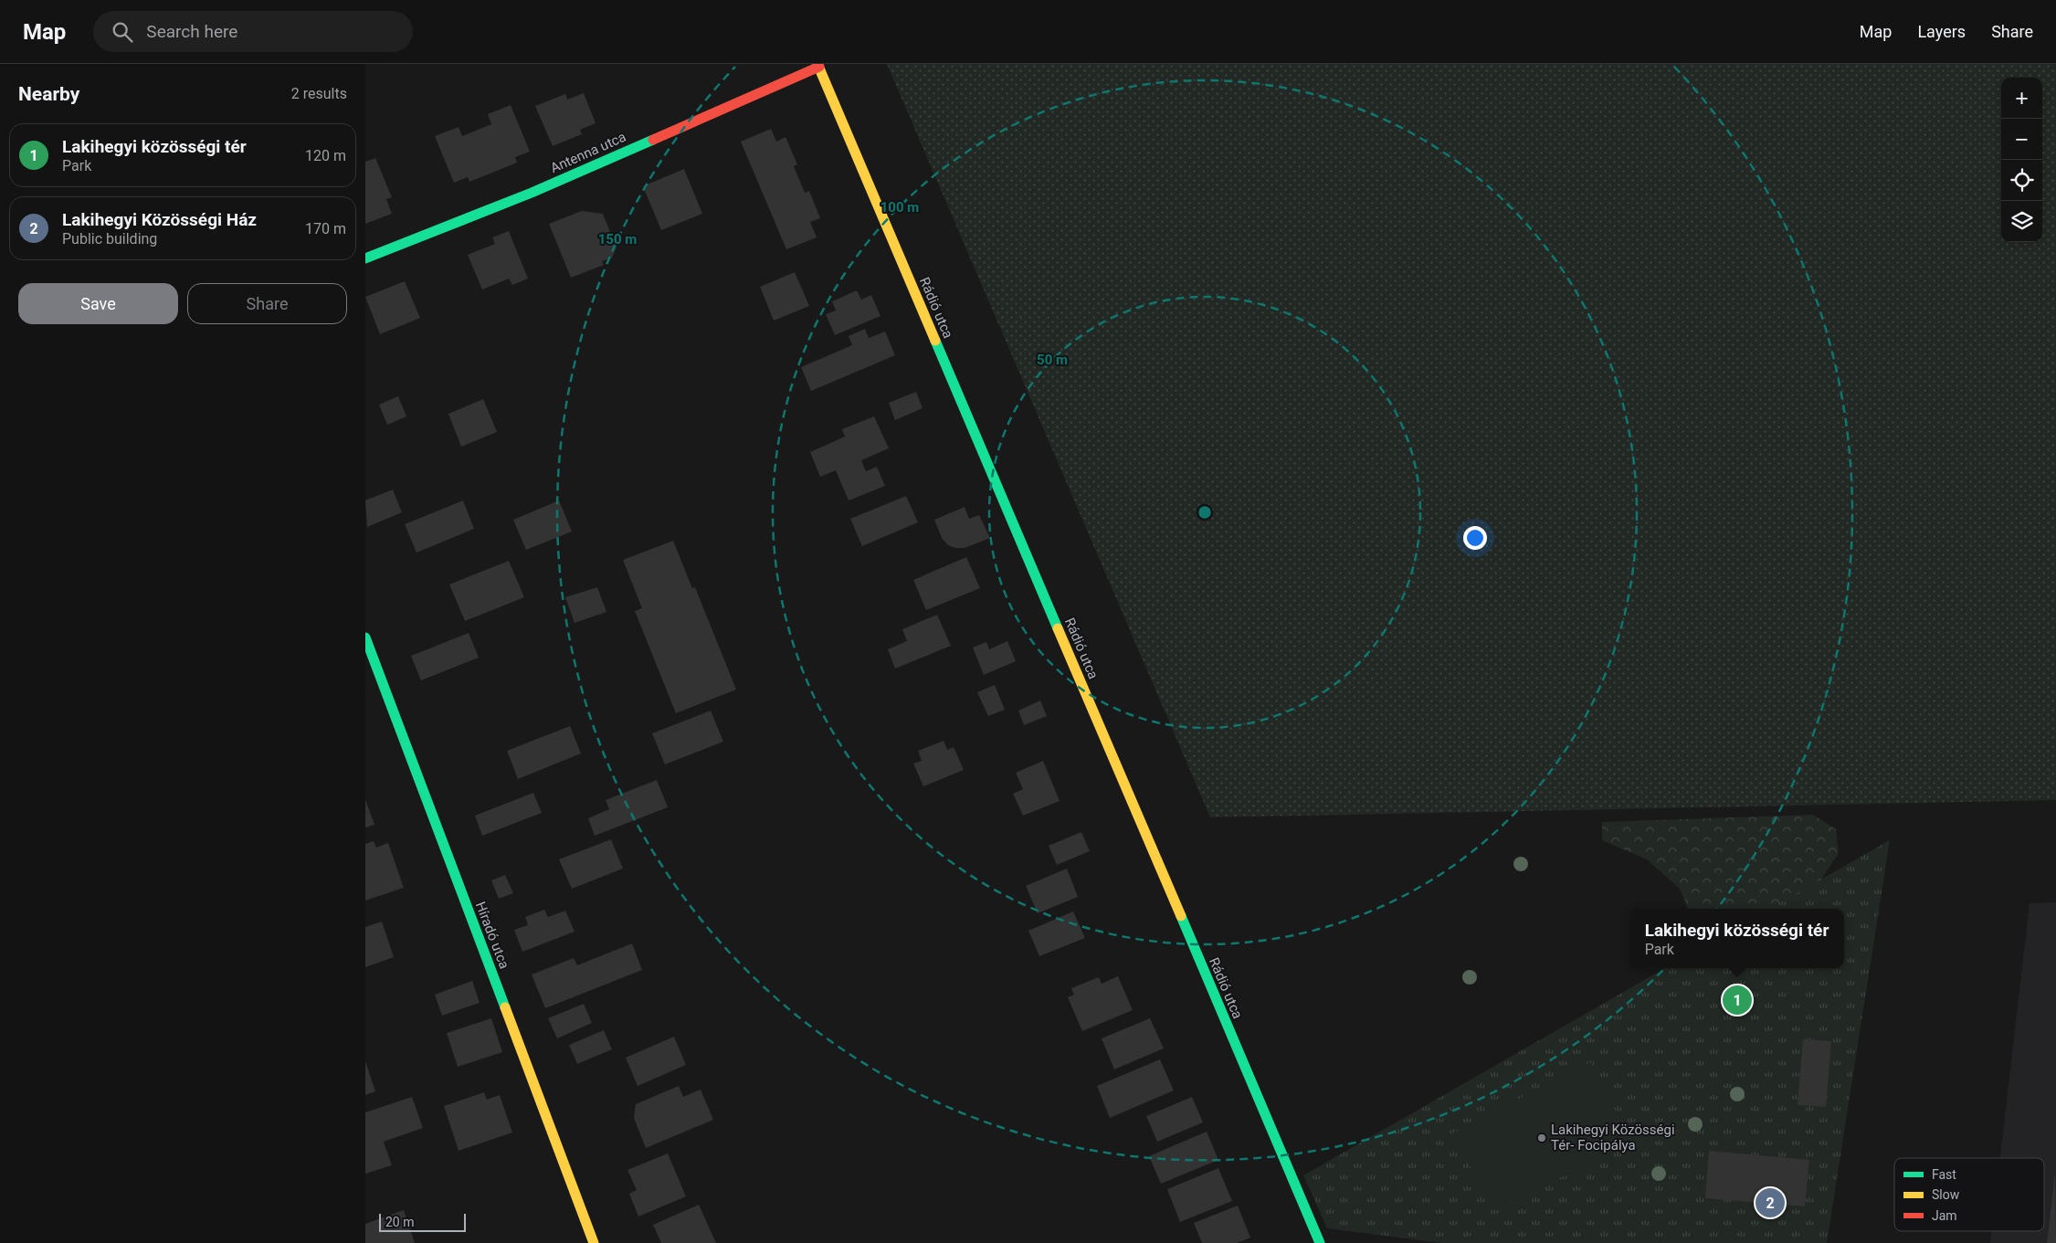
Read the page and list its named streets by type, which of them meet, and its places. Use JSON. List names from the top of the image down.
{
  "streets": {
    "street": ["Antenna utca", "Rádió utca", "Híradó utca"]
  },
  "crossings": [
    ["Antenna utca", "Rádió utca"]
  ],
  "places": ["Lakihegyi Közösségi Tér- Focipálya"],
  "legend": ["Fast", "Slow", "Jam"],
  "scale_bar": "20 m",
  "page": {
    "header": "Map",
    "search": "Search here",
    "nav": ["Map", "Layers", "Share"],
    "heading": ["Nearby", "2 results"],
    "map_buttons": ["+", "−"],
    "list": [
      {
        "mark": "1",
        "name": "Lakihegyi közösségi tér",
        "note": "Park",
        "value": "120 m"
      },
      {
        "mark": "2",
        "name": "Lakihegyi Közösségi Ház",
        "note": "Public building",
        "value": "170 m"
      }
    ],
    "buttons": ["Save", "Share"],
    "popup": ["Lakihegyi közösségi tér", "Park"],
    "pins": ["1", "2"],
    "scale": "20 m"
  },
  "rings": ["100 m", "150 m", "50 m"]
}
